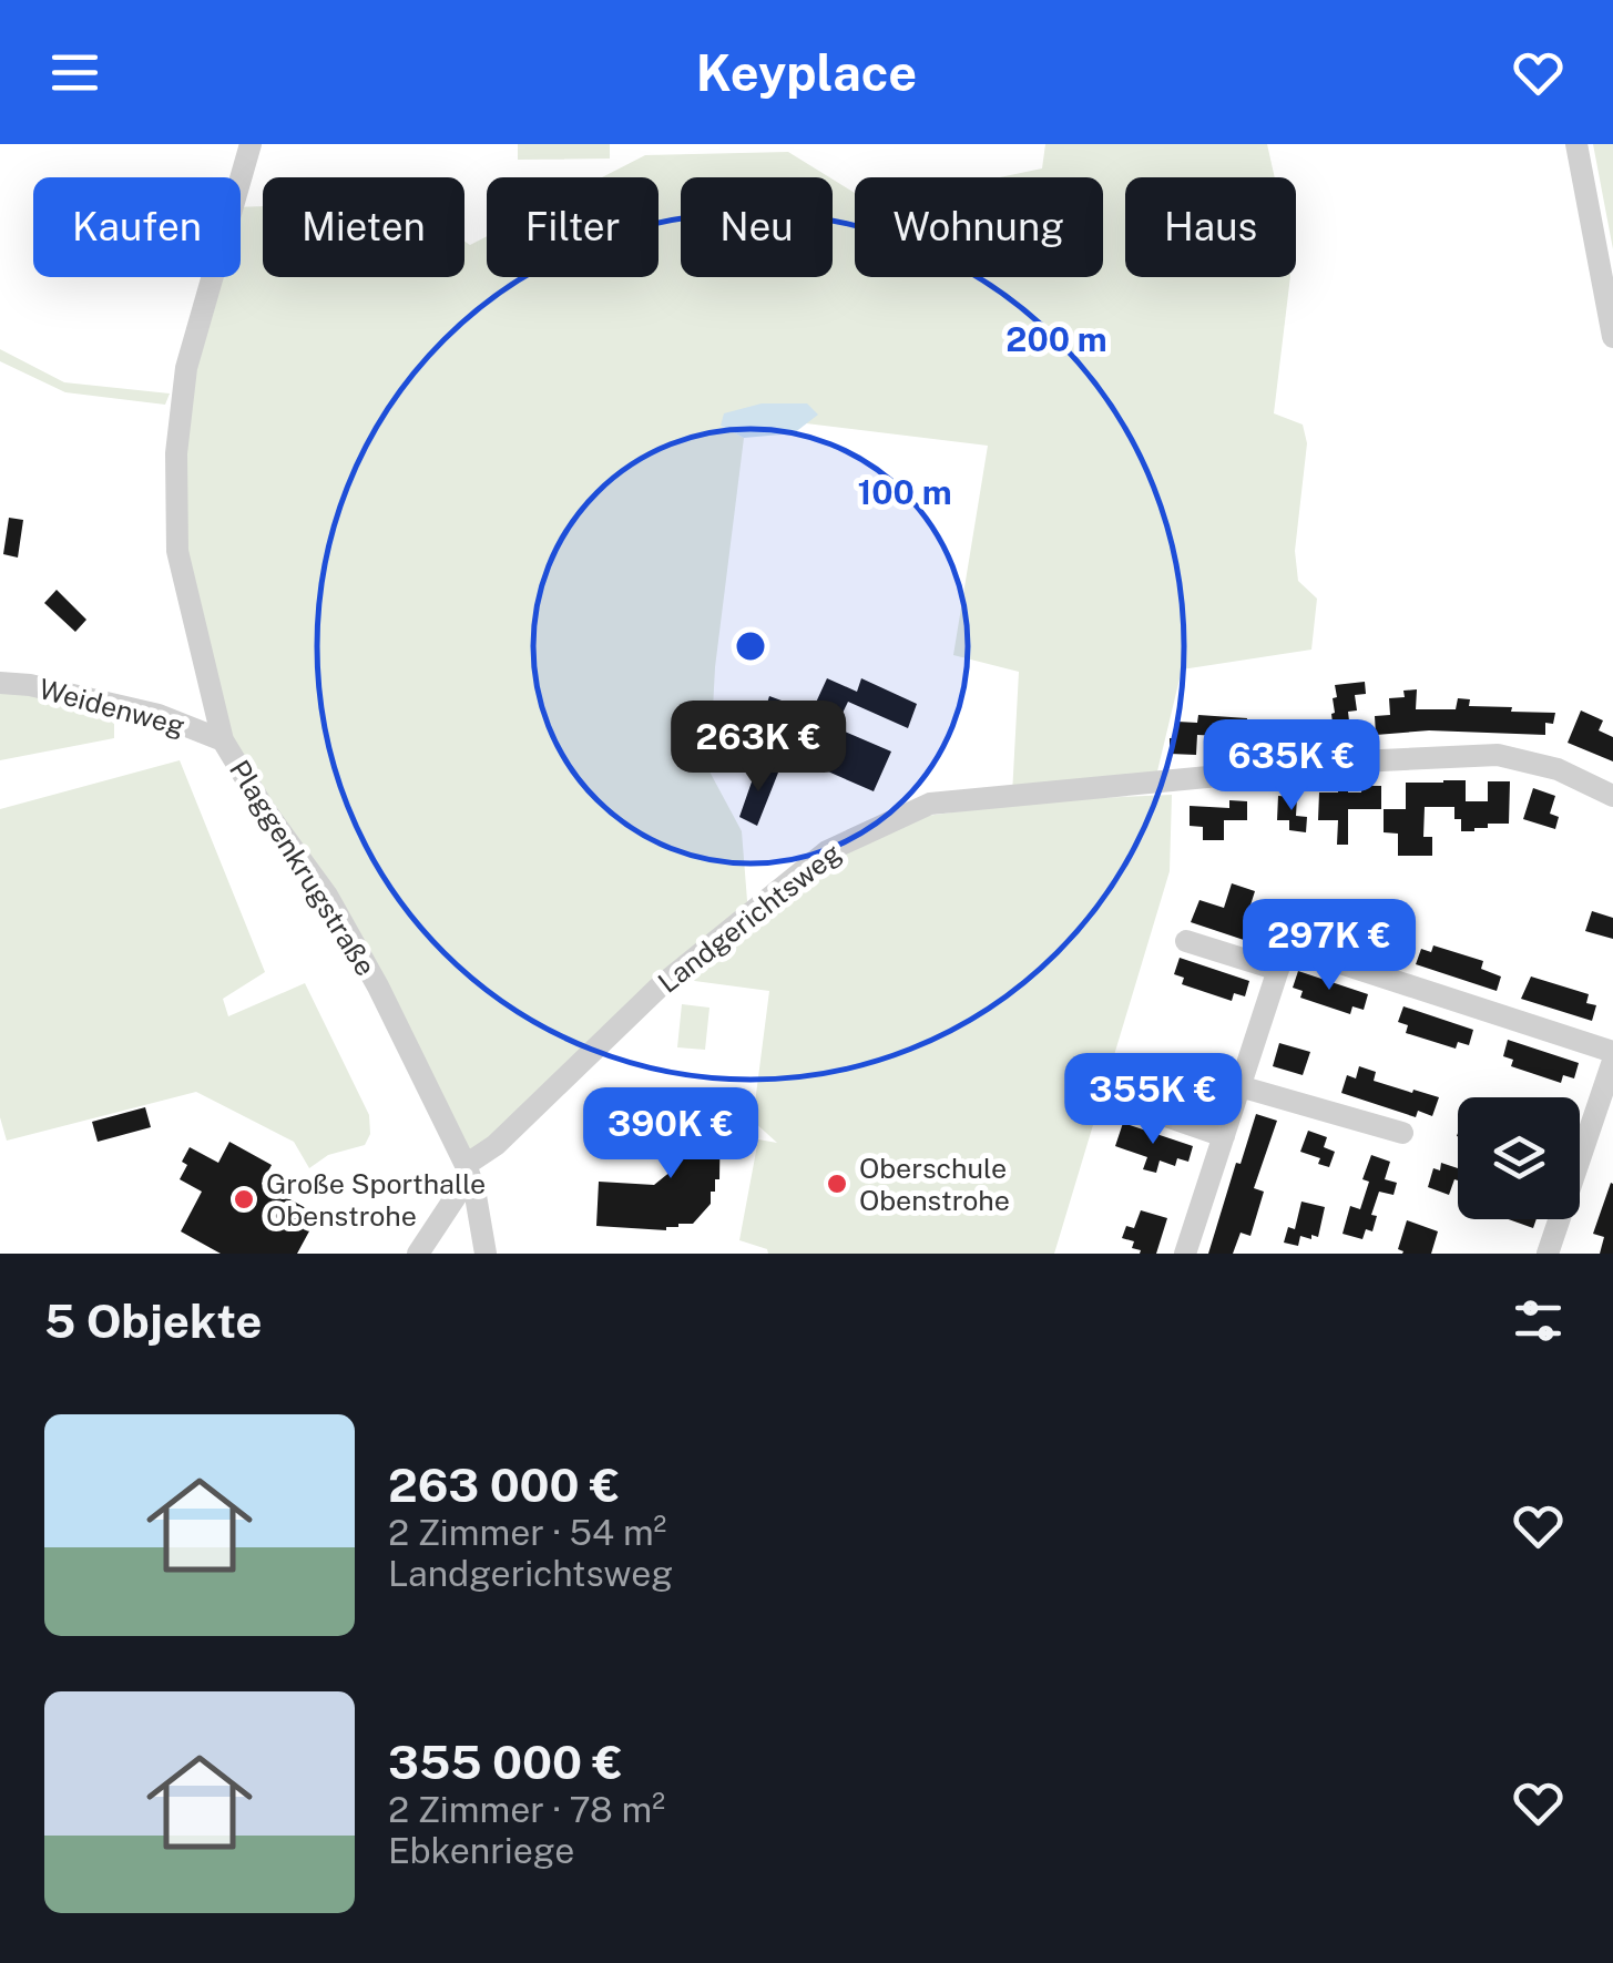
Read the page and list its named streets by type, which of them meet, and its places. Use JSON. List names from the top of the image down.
{
  "streets": {
    "street": ["Weidenweg", "Plaggenkrugstraße", "Landgerichtsweg"]
  },
  "crossings": [
    ["Weidenweg", "Plaggenkrugstraße"],
    ["Plaggenkrugstraße", "Landgerichtsweg"]
  ],
  "places": ["Oberschule Obenstrohe", "Große Sporthalle Obenstrohe"],
  "page": {
    "header": "Keyplace",
    "chip": [
      "Kaufen",
      "Mieten",
      "Filter",
      "Neu",
      "Wohnung",
      "Haus"
    ],
    "price": [
      "263K €",
      "635K €",
      "297K €",
      "355K €",
      "390K €"
    ],
    "heading": "5 Objekte",
    "list": [
      {
        "name": "263 000 €",
        "note": "2 Zimmer · 54 m² · Landgerichtsweg"
      },
      {
        "name": "355 000 €",
        "note": "2 Zimmer · 78 m² · Ebkenriege"
      }
    ]
  },
  "rings": ["200 m", "100 m"]
}
